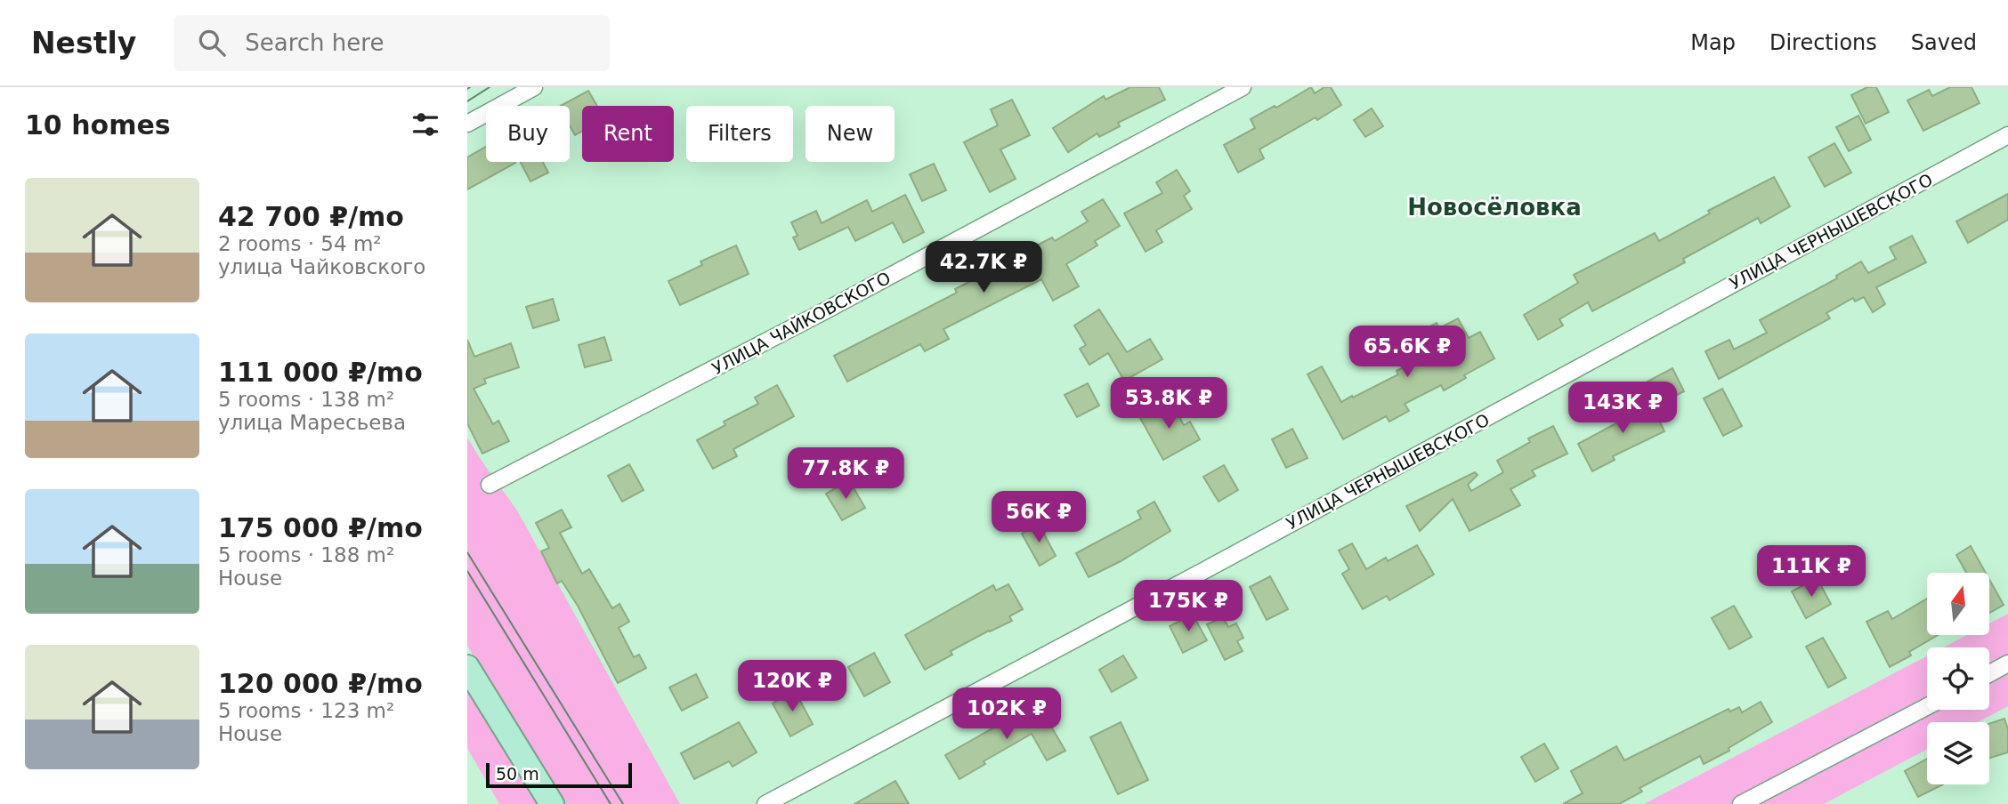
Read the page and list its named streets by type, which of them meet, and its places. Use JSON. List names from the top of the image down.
{
  "streets": {
    "street": ["УЛИЦА ЧЕРНЫШЕВСКОГО", "УЛИЦА ЧАЙКОВСКОГО"]
  },
  "districts": ["Новосёловка"],
  "scale_bar": "50 m",
  "north": "top",
  "page": {
    "header": "Nestly",
    "search": "Search here",
    "nav": ["Map", "Directions", "Saved"],
    "heading": "10 homes",
    "chip": [
      "Buy",
      "Rent",
      "Filters",
      "New"
    ],
    "list": [
      {
        "name": "42 700 ₽/mo",
        "note": "2 rooms · 54 m² · улица Чайковского"
      },
      {
        "name": "111 000 ₽/mo",
        "note": "5 rooms · 138 m² · улица Маресьева"
      },
      {
        "name": "175 000 ₽/mo",
        "note": "5 rooms · 188 m² · House"
      },
      {
        "name": "120 000 ₽/mo",
        "note": "5 rooms · 123 m² · House"
      }
    ],
    "price": [
      "42.7K ₽",
      "65.6K ₽",
      "53.8K ₽",
      "143K ₽",
      "77.8K ₽",
      "56K ₽",
      "111K ₽",
      "175K ₽",
      "120K ₽",
      "102K ₽"
    ],
    "scale": "50 m"
  }
}
